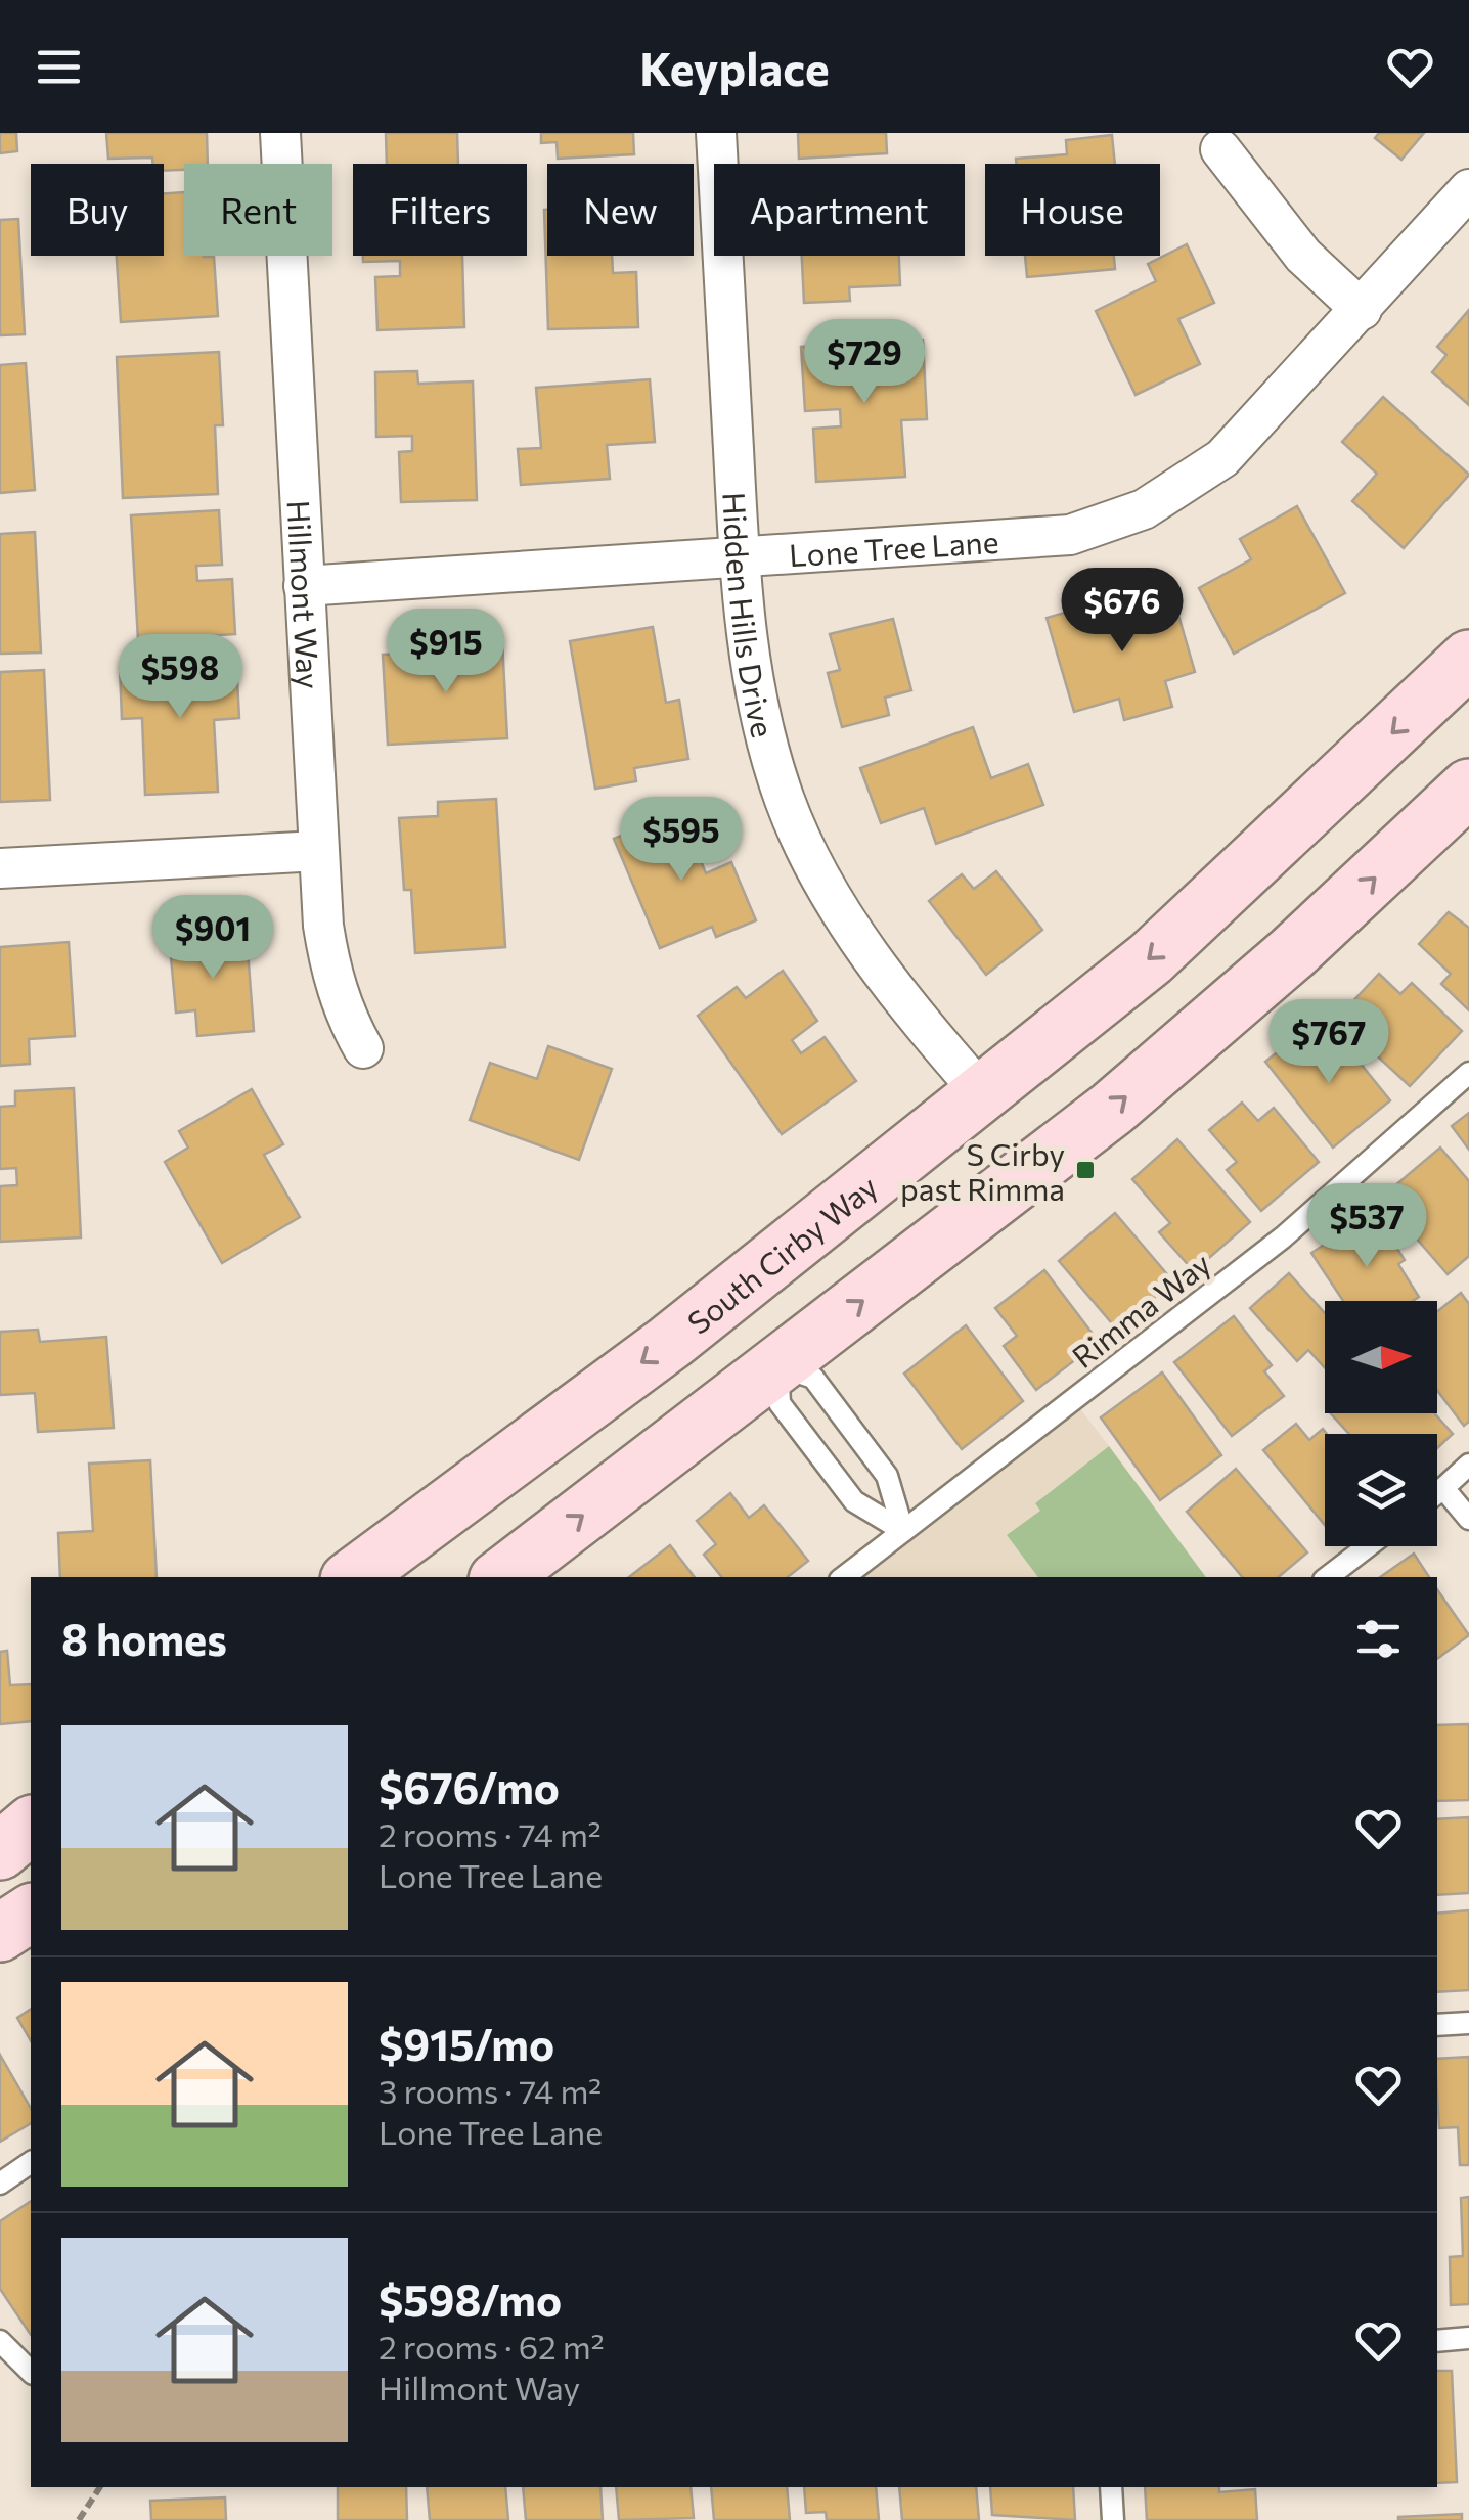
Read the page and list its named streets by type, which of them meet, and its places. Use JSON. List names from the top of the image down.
{
  "streets": {
    "main road": ["South Cirby Way"],
    "street": ["Lone Tree Lane", "Hillmont Way", "Hidden Hills Drive"],
    "lane": ["Rimma Way"]
  },
  "crossings": [
    ["Lone Tree Lane", "Hillmont Way"],
    ["Lone Tree Lane", "Hidden Hills Drive"],
    ["Hidden Hills Drive", "South Cirby Way"]
  ],
  "places": {
    "transit": ["S Cirby past Rimma"]
  },
  "north": "right",
  "page": {
    "header": "Keyplace",
    "chip": [
      "Buy",
      "Rent",
      "Filters",
      "New",
      "Apartment",
      "House"
    ],
    "price": [
      "$729",
      "$676",
      "$915",
      "$598",
      "$595",
      "$901",
      "$767",
      "$537"
    ],
    "heading": "8 homes",
    "list": [
      {
        "name": "$676/mo",
        "note": "2 rooms · 74 m² · Lone Tree Lane"
      },
      {
        "name": "$915/mo",
        "note": "3 rooms · 74 m² · Lone Tree Lane"
      },
      {
        "name": "$598/mo",
        "note": "2 rooms · 62 m² · Hillmont Way"
      }
    ]
  }
}
